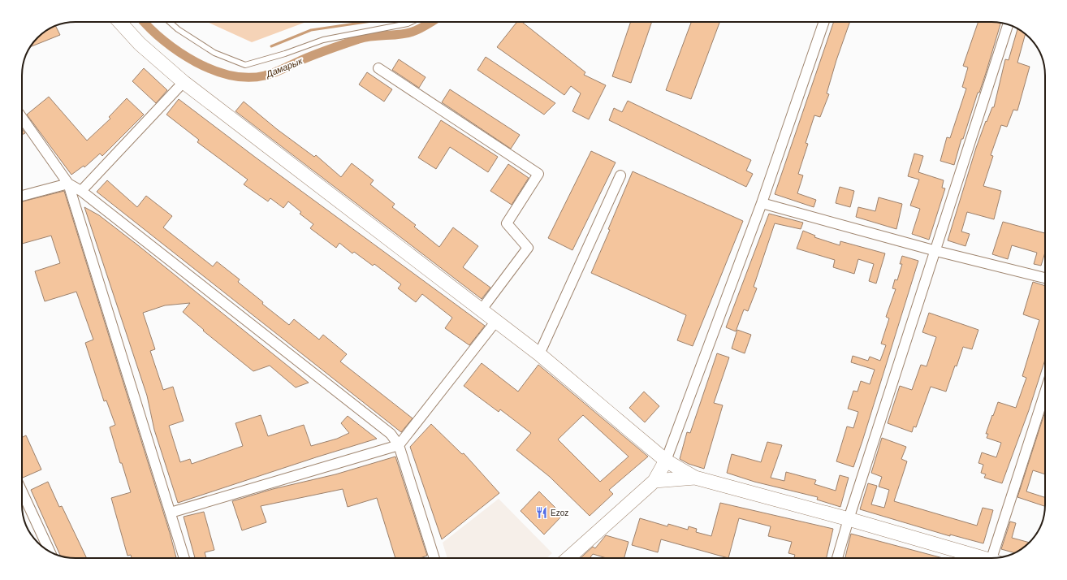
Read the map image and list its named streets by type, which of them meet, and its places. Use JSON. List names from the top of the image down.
{
  "water": ["Дамарык"],
  "places": {
    "restaurant": ["Ezoz"]
  }
}
